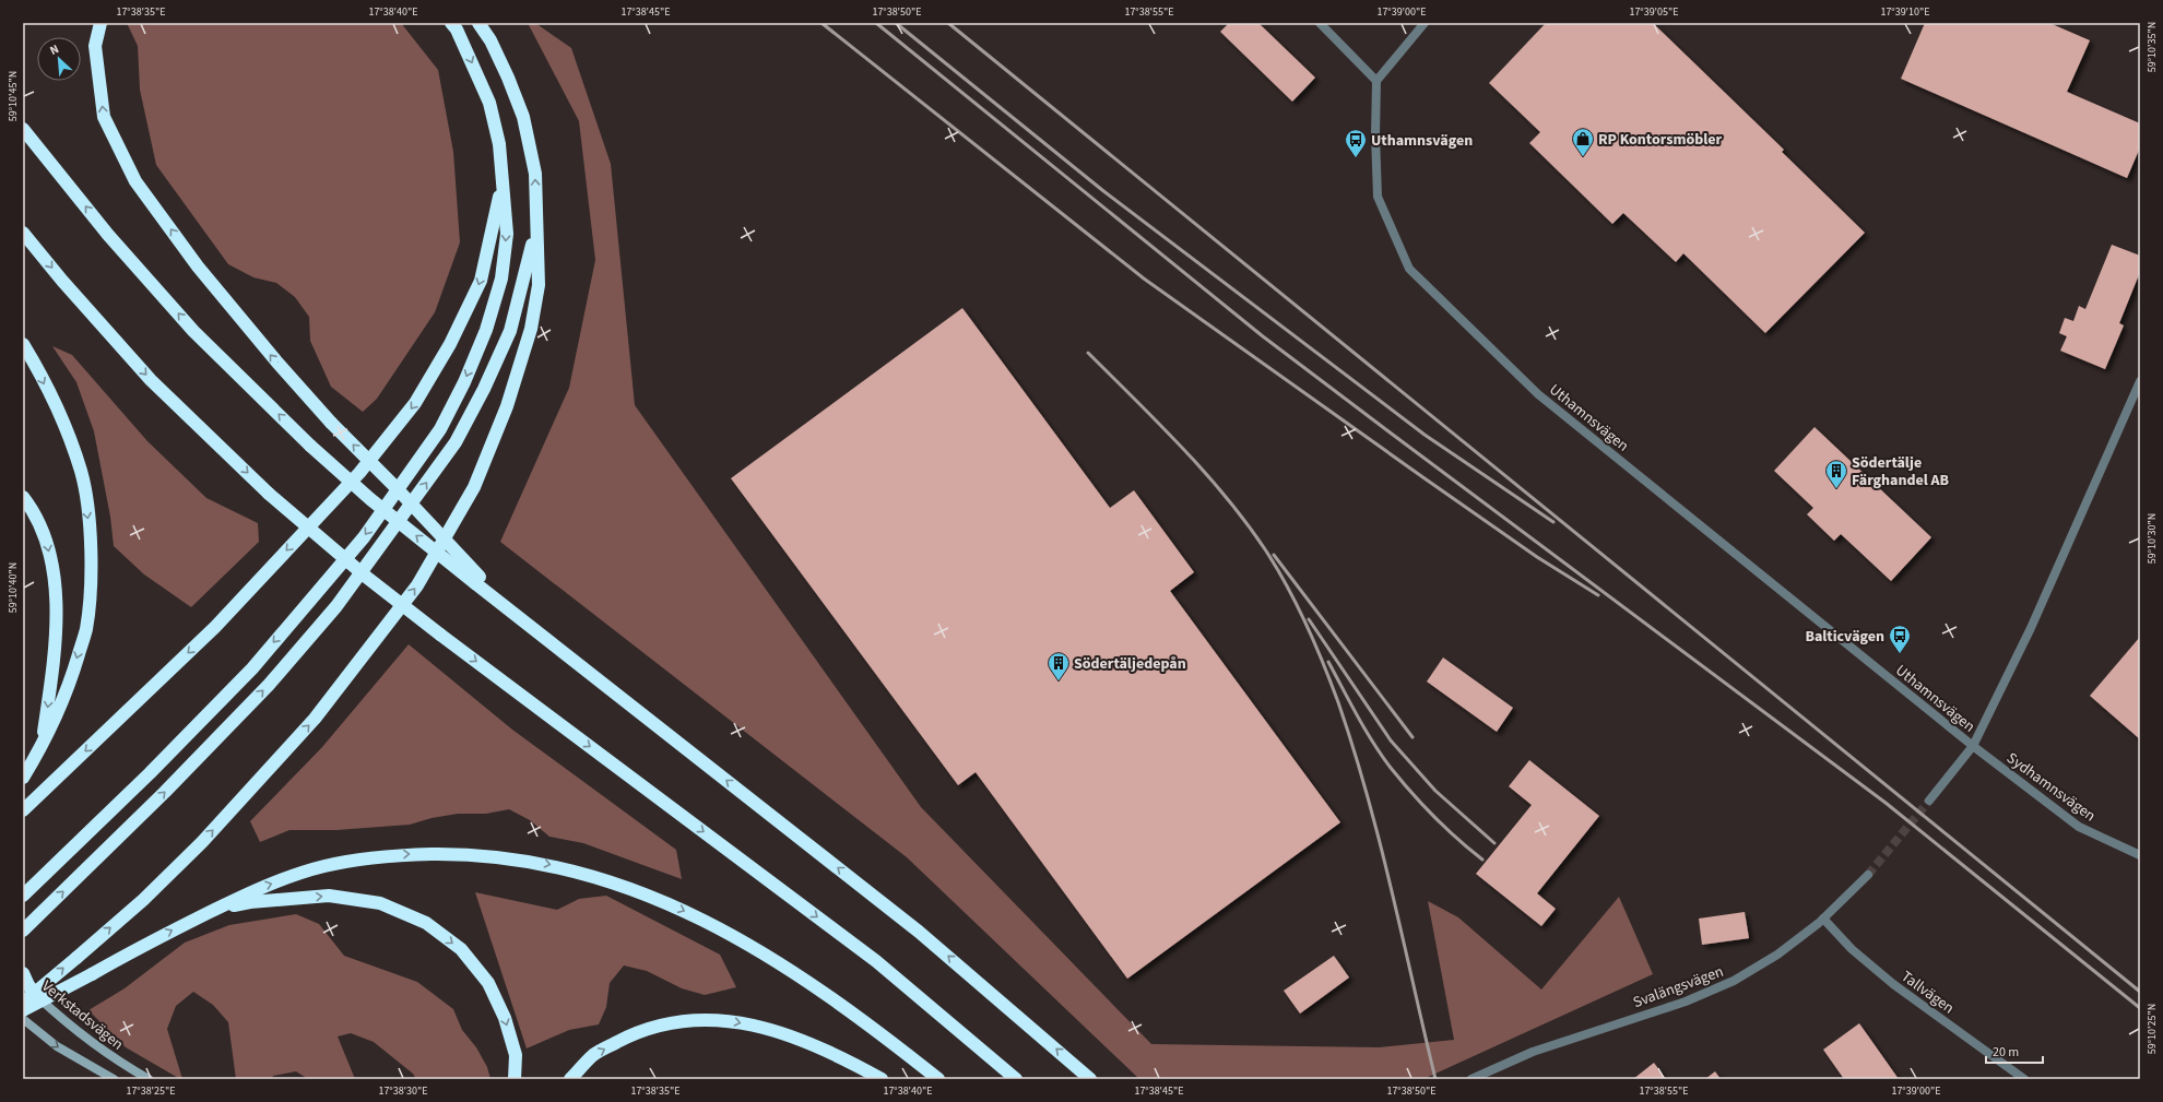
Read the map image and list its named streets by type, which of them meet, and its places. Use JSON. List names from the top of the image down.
{
  "streets": {
    "main road": ["Verkstadsvägen"],
    "street": [
      "Uthamnsvägen",
      "Sydhamnsvägen",
      "Svalängsvägen",
      "Tallvägen"
    ]
  },
  "crossings": [
    ["Uthamnsvägen", "Sydhamnsvägen"],
    ["Svalängsvägen", "Tallvägen"]
  ],
  "places": {
    "shop": ["RP Kontorsmöbler"],
    "bus stop": ["Uthamnsvägen", "Balticvägen"],
    "building": ["Södertälje Färghandel AB", "Södertäljedepån"]
  },
  "scale_bar": "20 m",
  "north": "top left",
  "coordinates": [
    "17°38'35\"E",
    "17°38'40\"E",
    "17°38'45\"E",
    "17°38'50\"E",
    "17°38'55\"E",
    "17°39'00\"E",
    "17°39'05\"E",
    "17°39'10\"E",
    "59°10'35\"N",
    "59°10'45\"N",
    "59°10'30\"N",
    "59°10'40\"N",
    "59°10'25\"N",
    "17°38'25\"E",
    "17°38'30\"E"
  ]
}
